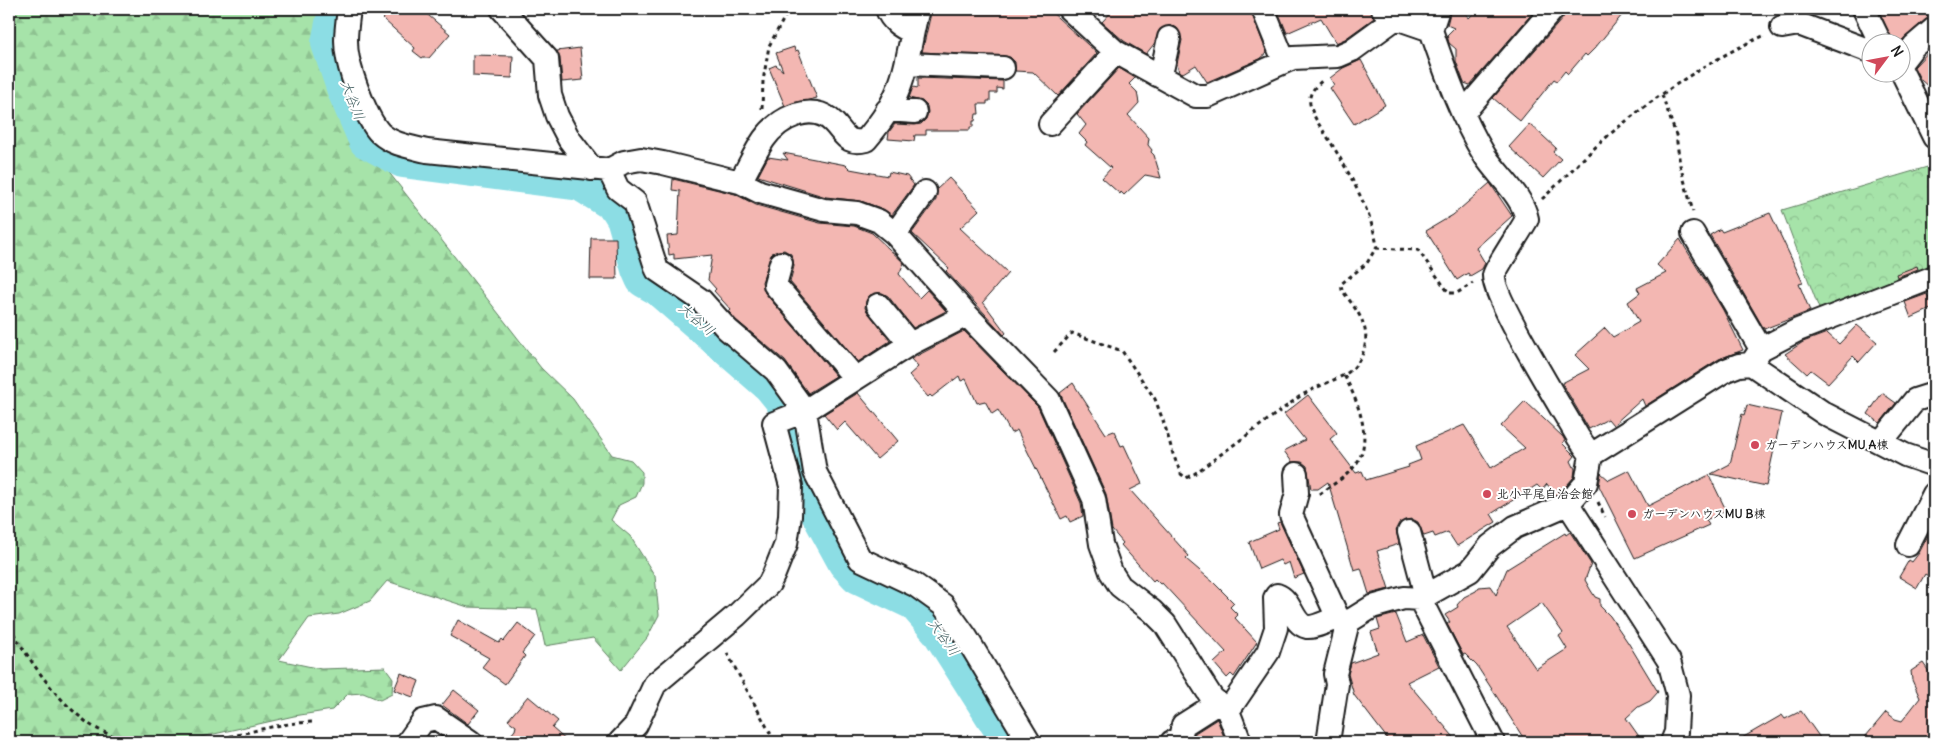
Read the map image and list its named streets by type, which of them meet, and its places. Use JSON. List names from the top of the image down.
{
  "water": ["大谷川"],
  "places": ["ガーデンハウスMU A棟", "北小平尾自治会館", "ガーデンハウスMU B棟"],
  "north": "top right"
}
